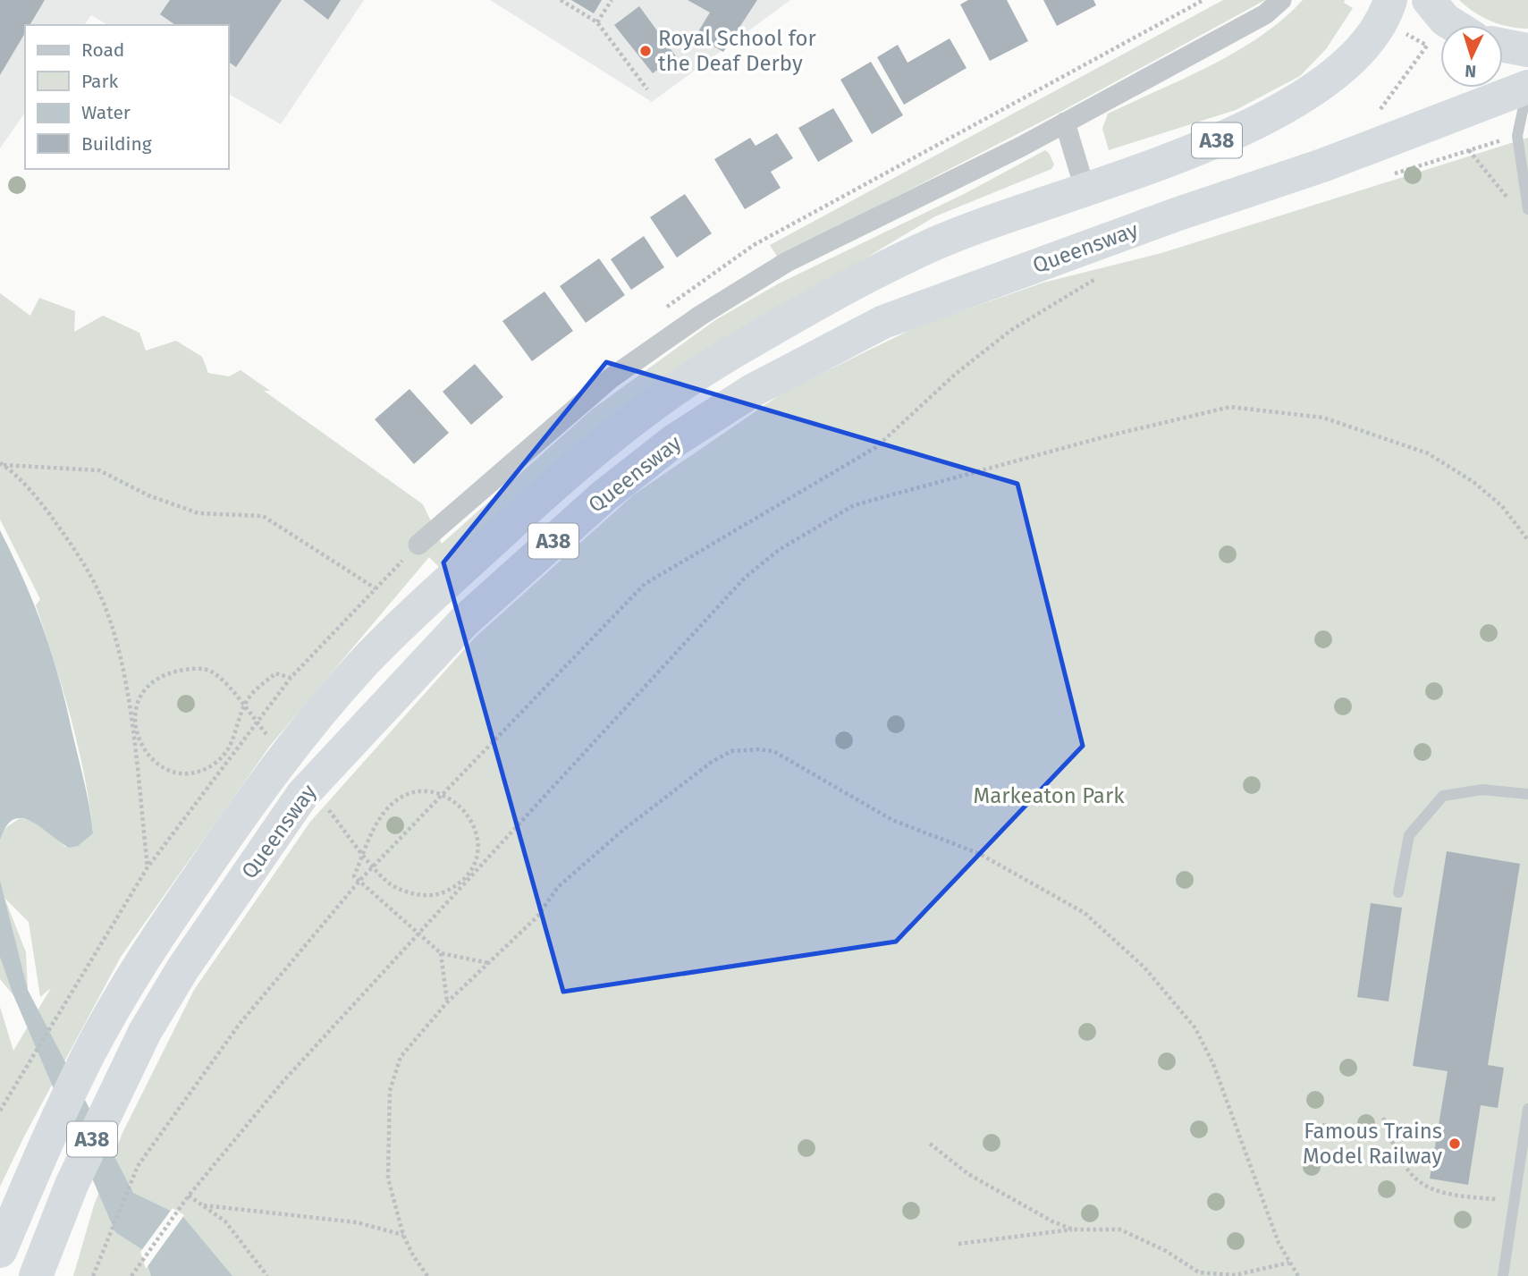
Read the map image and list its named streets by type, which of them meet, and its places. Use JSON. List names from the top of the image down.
{
  "streets": {
    "highway": ["A38", "Queensway"]
  },
  "parks": ["Markeaton Park"],
  "places": ["Royal School for the Deaf Derby", "Famous Trains Model Railway"],
  "legend": [
    "Road",
    "Park",
    "Water",
    "Building"
  ],
  "north": "bottom"
}
